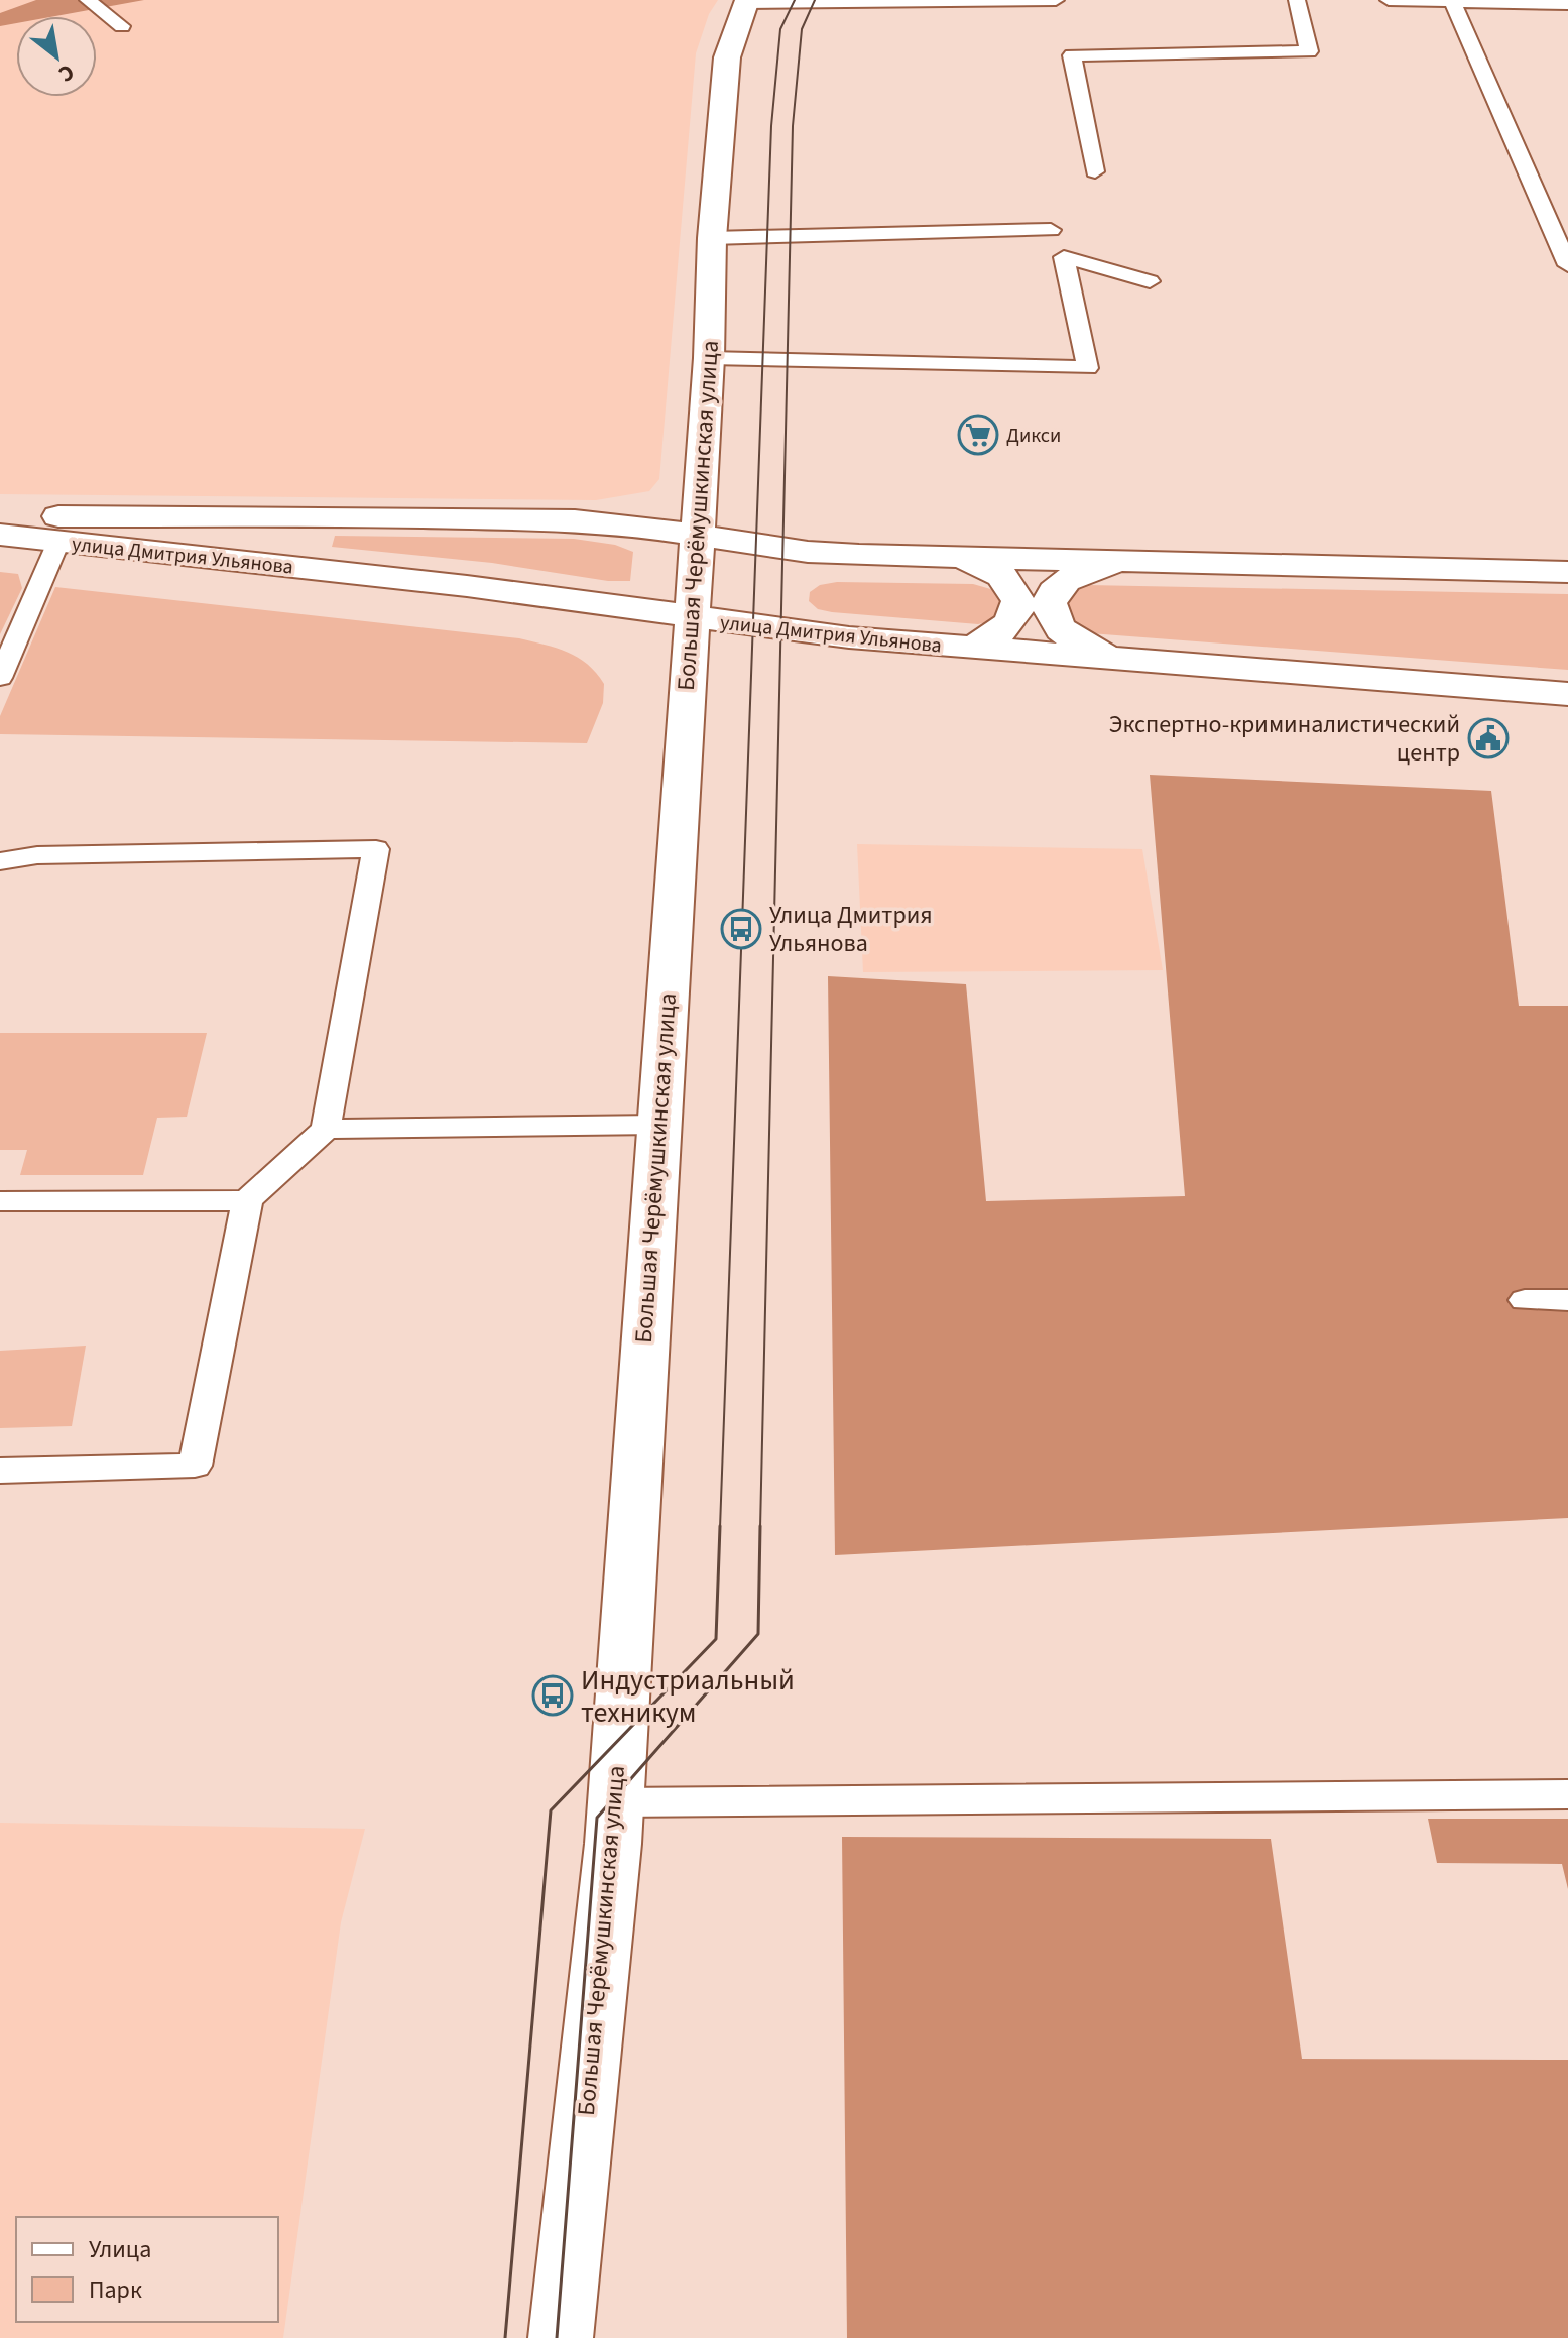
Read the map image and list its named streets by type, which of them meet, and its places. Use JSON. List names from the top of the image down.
{
  "streets": {
    "main road": ["Большая Черёмушкинская улица", "улица Дмитрия Ульянова"]
  },
  "crossings": [
    ["Большая Черёмушкинская улица", "улица Дмитрия Ульянова"]
  ],
  "places": {
    "supermarket": ["Дикси"],
    "public building": ["Экспертно-криминалистический центр"],
    "bus stop": ["Улица Дмитрия Ульянова", "Индустриальный техникум"]
  },
  "legend": ["Улица", "Парк"],
  "north": "bottom right"
}
